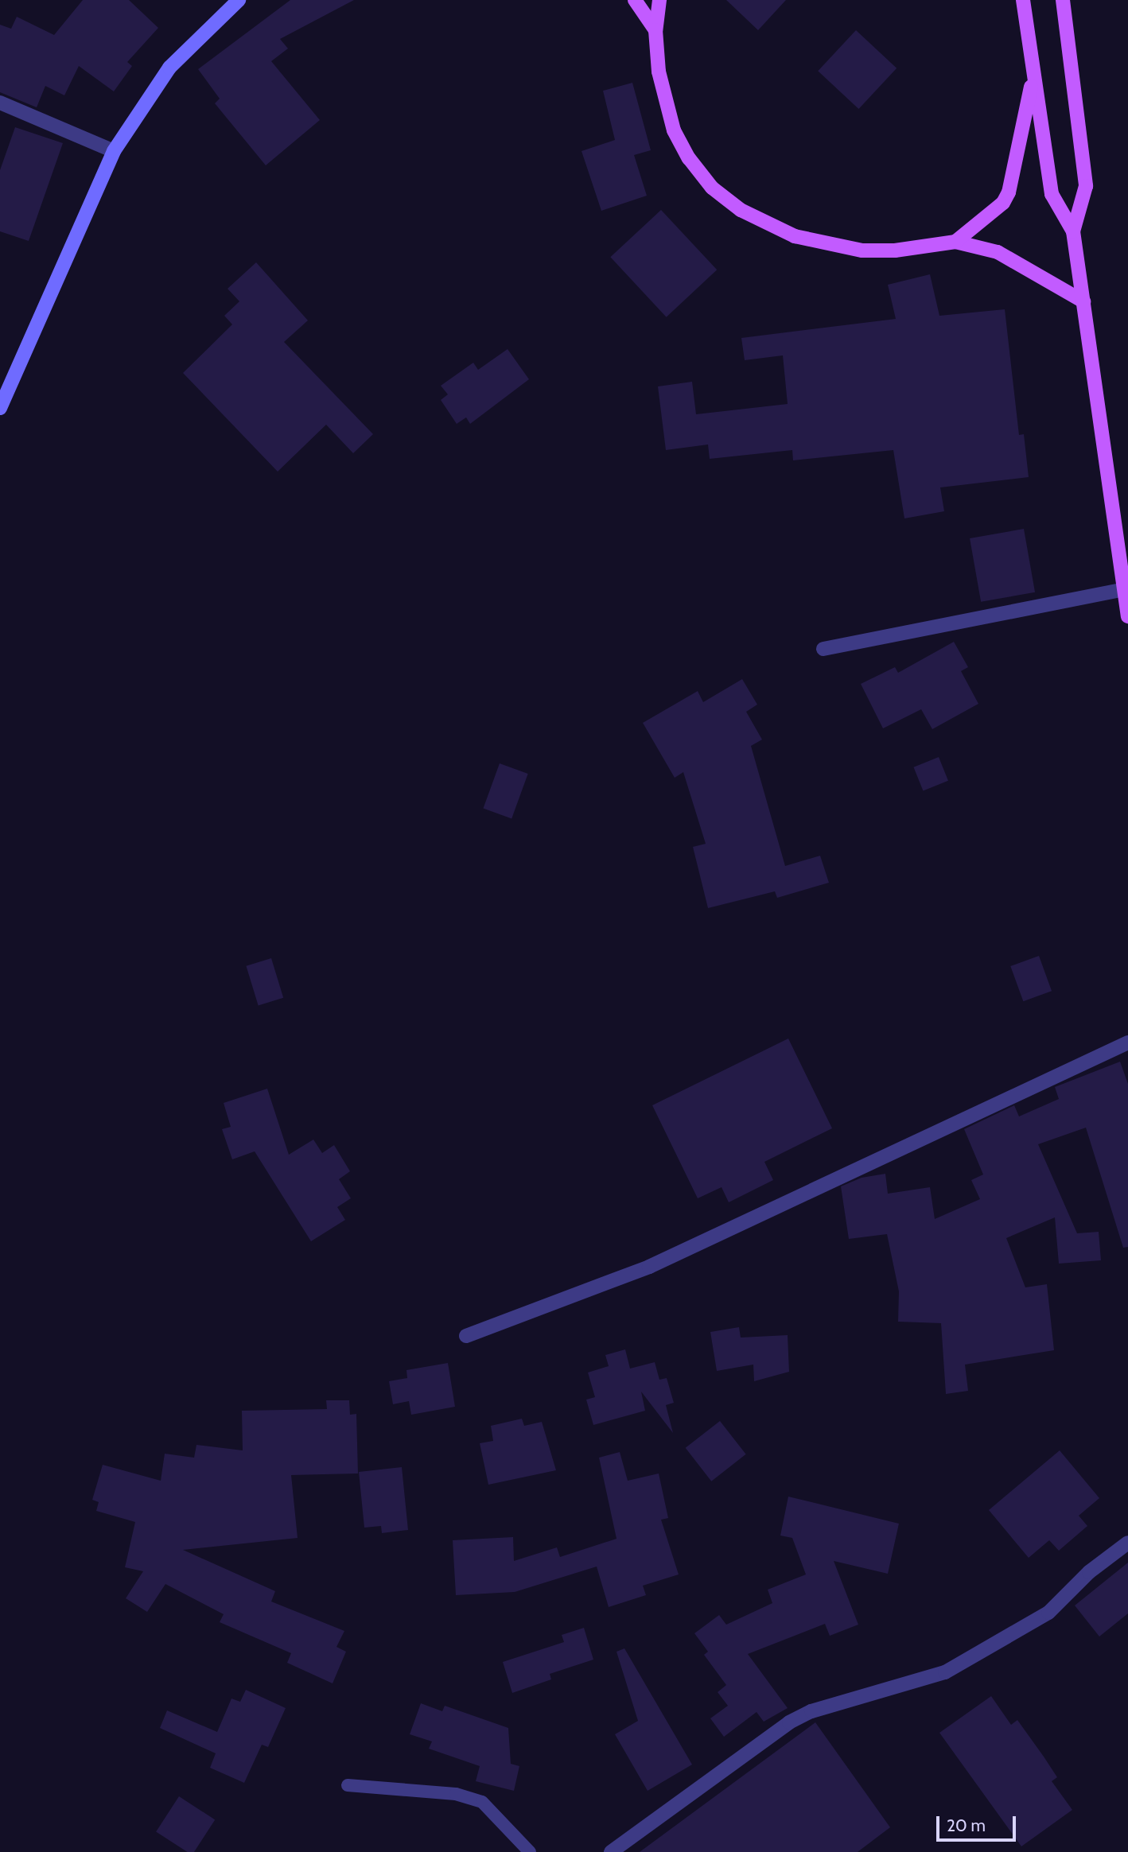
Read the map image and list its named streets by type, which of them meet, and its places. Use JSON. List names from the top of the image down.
{
  "scale_bar": "20 m"
}
